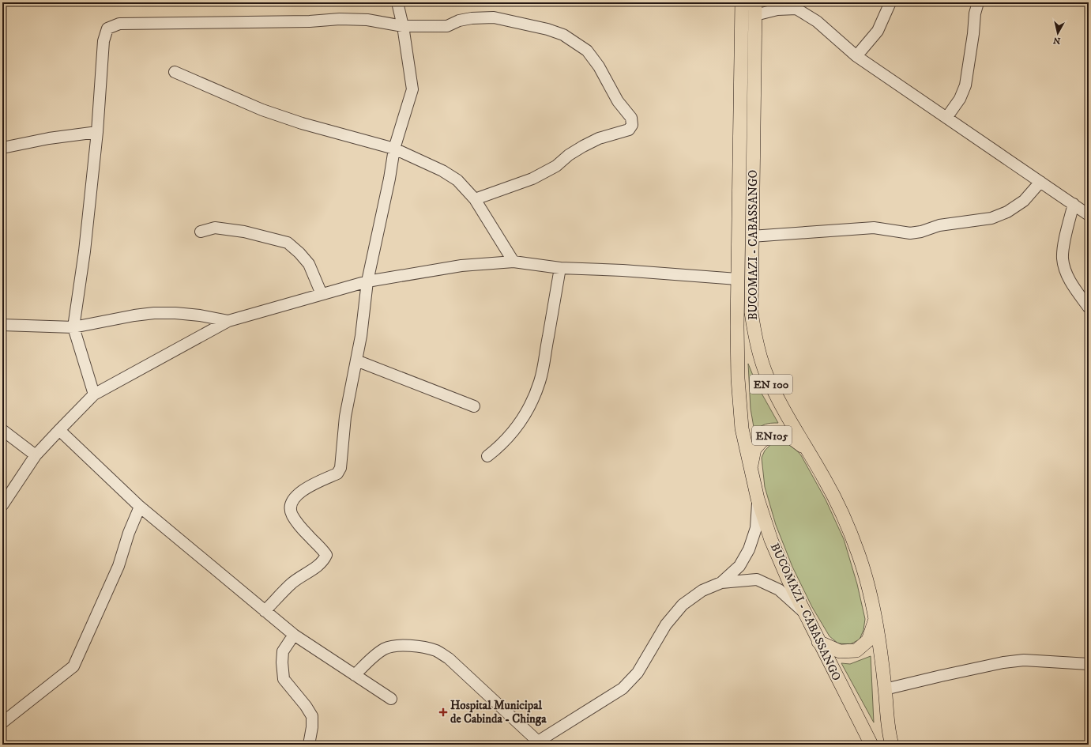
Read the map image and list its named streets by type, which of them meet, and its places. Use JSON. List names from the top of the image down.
{
  "streets": {
    "main road": ["BUCOMAZI - CABASSANGO", "EN 100", "EN105"]
  },
  "crossings": [
    ["BUCOMAZI - CABASSANGO", "EN105"]
  ],
  "places": {
    "health": ["Hospital Municipal de Cabinda - Chinga"]
  },
  "north": "bottom"
}
